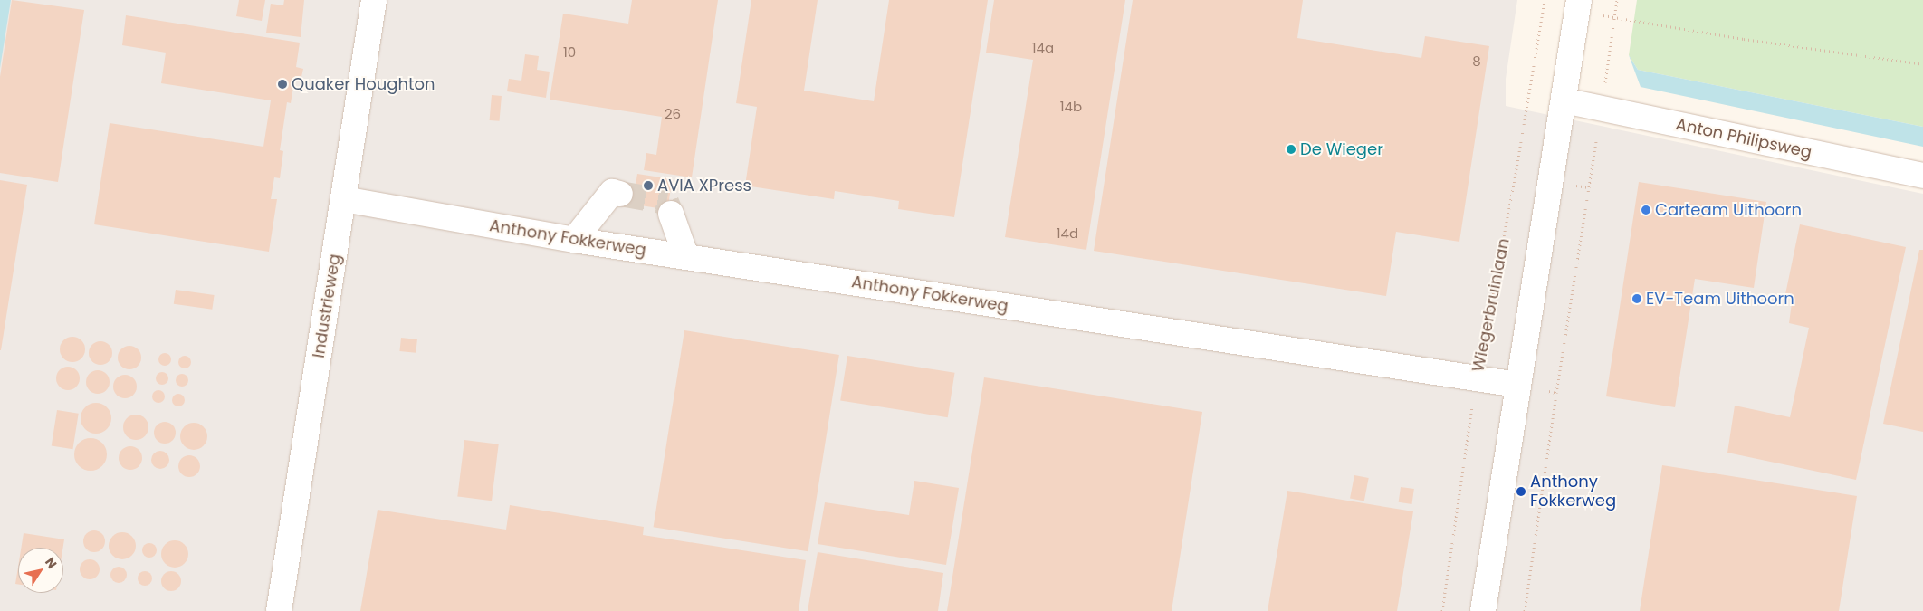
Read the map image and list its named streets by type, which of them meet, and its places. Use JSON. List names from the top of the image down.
{
  "streets": {
    "street": ["Anton Philipsweg", "Anthony Fokkerweg", "Industrieweg"],
    "path": ["Wiegerbruinlaan"]
  },
  "crossings": [
    ["Anthony Fokkerweg", "Wiegerbruinlaan"],
    ["Anthony Fokkerweg", "Industrieweg"]
  ],
  "places": [
    "Quaker Houghton",
    "De Wieger",
    "AVIA XPress",
    "Carteam Uithoorn",
    "EV-Team Uithoorn",
    "Anthony Fokkerweg"
  ],
  "house_numbers": [
    "14a",
    "10",
    "8",
    "14b",
    "26",
    "14d"
  ],
  "north": "top right"
}
